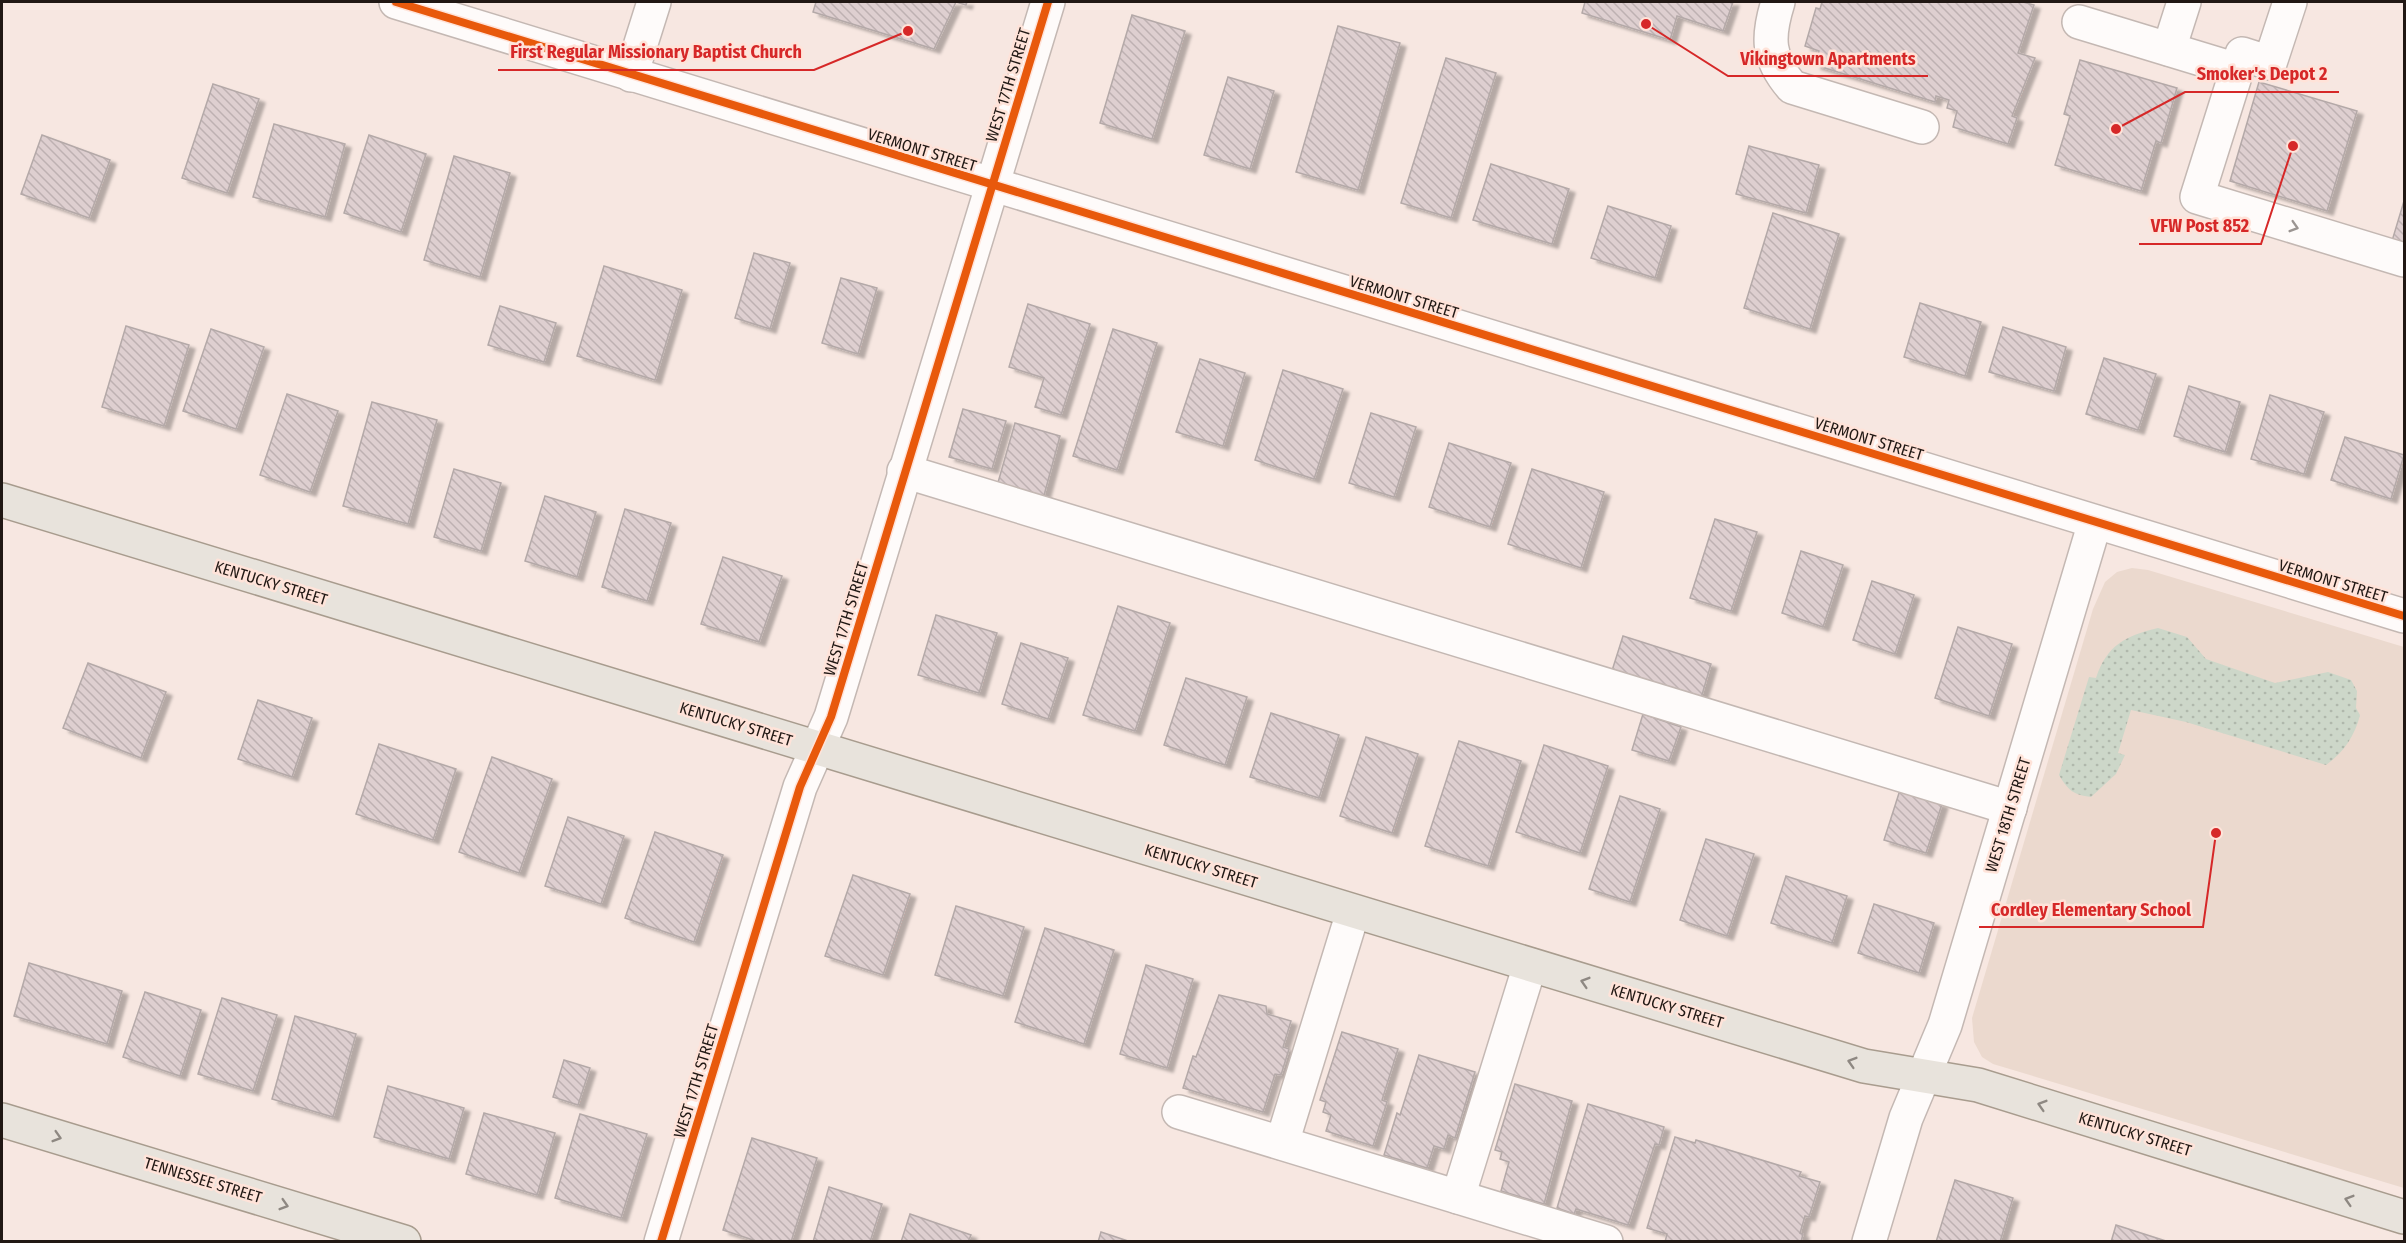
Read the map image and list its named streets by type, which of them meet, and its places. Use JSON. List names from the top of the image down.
{
  "streets": {
    "main road": ["KENTUCKY STREET", "TENNESSEE STREET"],
    "street": ["WEST 17TH STREET", "VERMONT STREET", "WEST 18TH STREET"]
  },
  "crossings": [
    ["WEST 17TH STREET", "VERMONT STREET"],
    ["WEST 17TH STREET", "KENTUCKY STREET"],
    ["VERMONT STREET", "WEST 18TH STREET"],
    ["KENTUCKY STREET", "WEST 18TH STREET"]
  ],
  "one_way": ["KENTUCKY STREET", "TENNESSEE STREET"],
  "places": [
    "Vikingtown Apartments",
    "First Regular Missionary Baptist Church",
    "Smoker's Depot 2",
    "VFW Post 852",
    "Cordley Elementary School"
  ]
}
